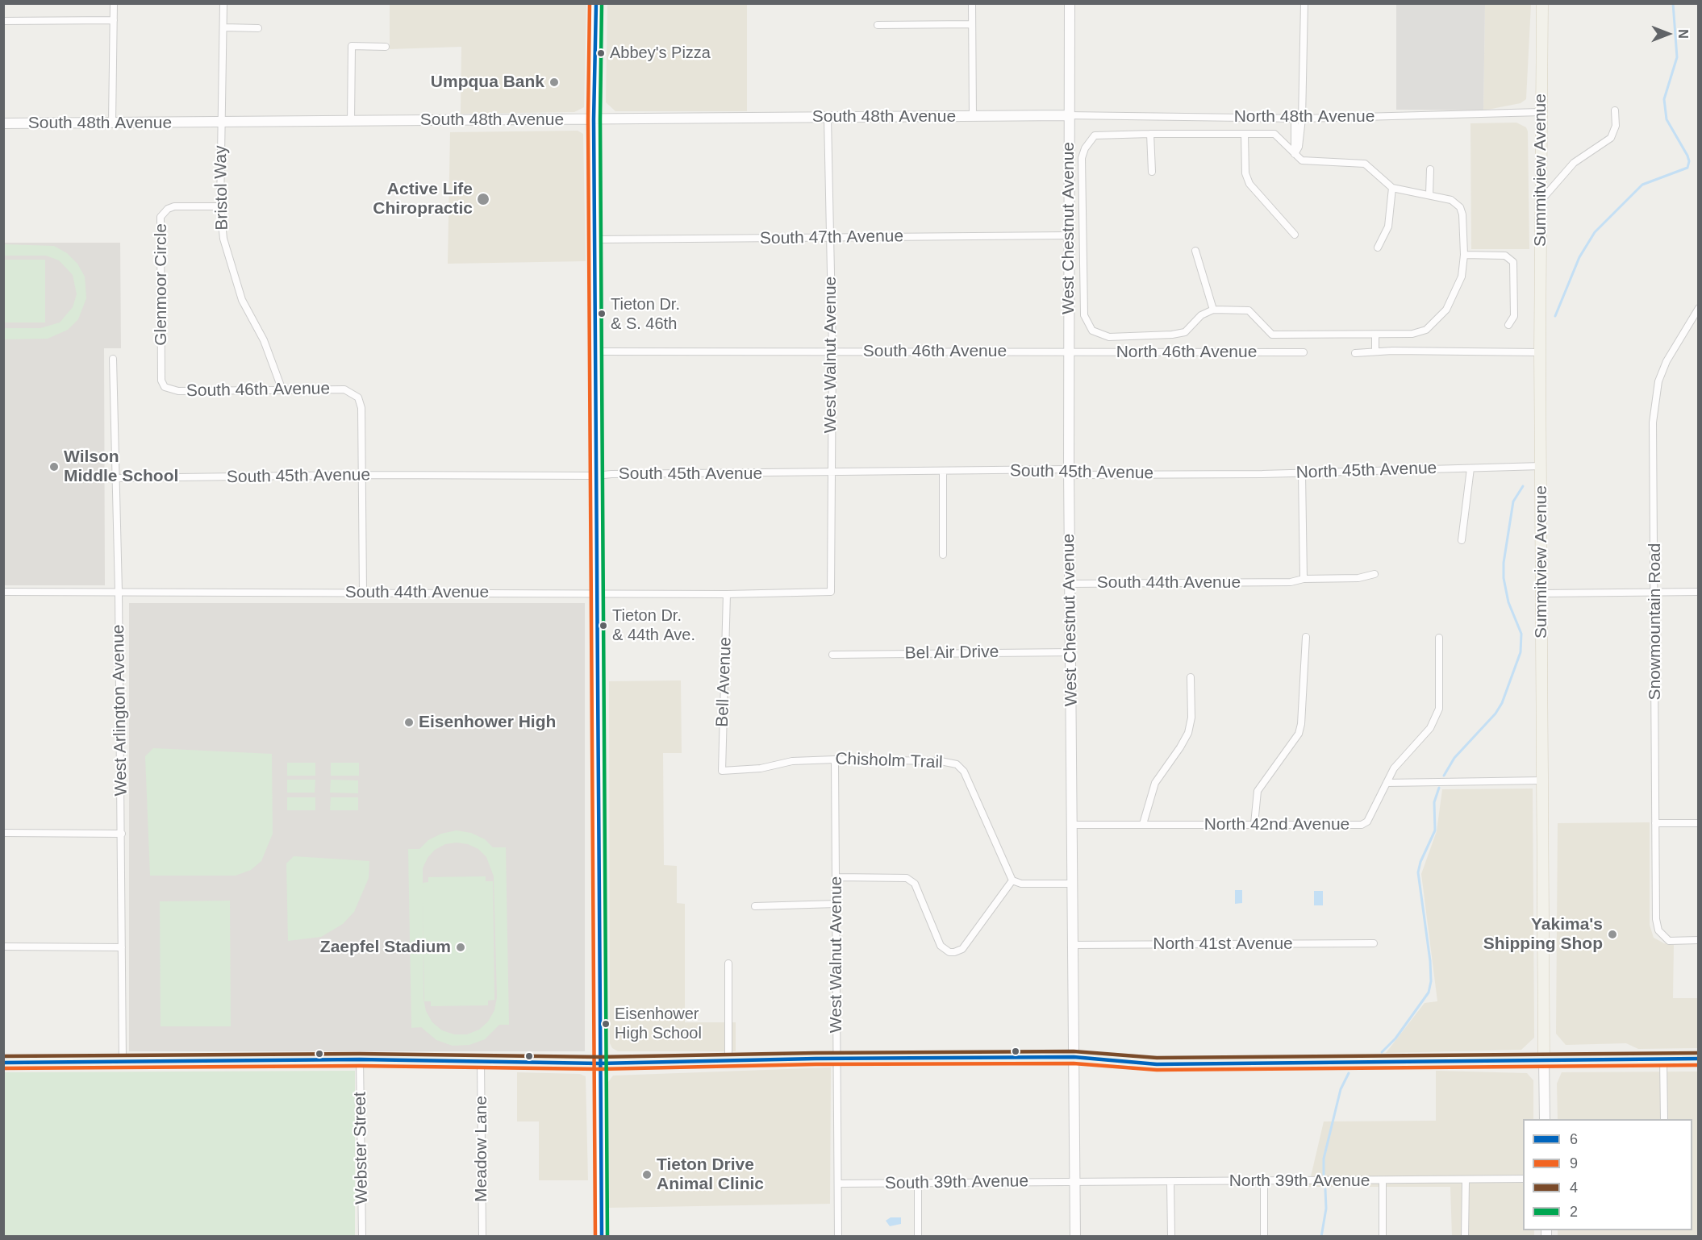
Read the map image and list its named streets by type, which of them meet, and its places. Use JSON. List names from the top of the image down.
{
  "streets": {
    "main road": ["Summitview Avenue"],
    "street": [
      "South 48th Avenue",
      "North 48th Avenue",
      "Bristol Way",
      "West Chestnut Avenue",
      "South 47th Avenue",
      "Glenmoor Circle",
      "South 46th Avenue",
      "North 46th Avenue",
      "West Walnut Avenue",
      "North 45th Avenue",
      "South 45th Avenue",
      "South 44th Avenue",
      "Snowmountain Road",
      "Bel Air Drive",
      "Bell Avenue",
      "West Arlington Avenue",
      "Chisholm Trail",
      "North 42nd Avenue",
      "North 41st Avenue",
      "Webster Street",
      "Meadow Lane",
      "North 39th Avenue",
      "South 39th Avenue"
    ]
  },
  "crossings": [
    ["South 48th Avenue", "North 48th Avenue"],
    ["South 48th Avenue", "Bristol Way"],
    ["South 48th Avenue", "West Chestnut Avenue"],
    ["South 48th Avenue", "West Walnut Avenue"],
    ["North 48th Avenue", "Summitview Avenue"],
    ["North 48th Avenue", "West Chestnut Avenue"],
    ["Summitview Avenue", "North 45th Avenue"],
    ["Bristol Way", "Glenmoor Circle"],
    ["Bristol Way", "South 46th Avenue"],
    ["West Chestnut Avenue", "South 47th Avenue"],
    ["West Chestnut Avenue", "South 46th Avenue"],
    ["West Chestnut Avenue", "North 46th Avenue"],
    ["West Chestnut Avenue", "South 45th Avenue"],
    ["West Chestnut Avenue", "South 44th Avenue"],
    ["West Chestnut Avenue", "Bel Air Drive"],
    ["West Chestnut Avenue", "North 42nd Avenue"],
    ["West Chestnut Avenue", "North 41st Avenue"],
    ["West Chestnut Avenue", "North 39th Avenue"],
    ["West Chestnut Avenue", "South 39th Avenue"],
    ["South 47th Avenue", "West Walnut Avenue"],
    ["Glenmoor Circle", "South 46th Avenue"],
    ["South 46th Avenue", "North 46th Avenue"],
    ["South 46th Avenue", "West Walnut Avenue"],
    ["South 46th Avenue", "South 45th Avenue"],
    ["West Walnut Avenue", "South 45th Avenue"],
    ["West Walnut Avenue", "South 44th Avenue"],
    ["West Walnut Avenue", "Chisholm Trail"],
    ["West Walnut Avenue", "South 39th Avenue"],
    ["North 45th Avenue", "South 45th Avenue"],
    ["South 45th Avenue", "West Arlington Avenue"],
    ["South 44th Avenue", "Bell Avenue"],
    ["South 44th Avenue", "West Arlington Avenue"],
    ["Bell Avenue", "Chisholm Trail"],
    ["North 39th Avenue", "South 39th Avenue"]
  ],
  "places": [
    "Abbey's Pizza",
    "Umpqua Bank",
    "Active Life Chiropractic",
    "Tieton Dr. & S. 46th",
    "Wilson Middle School",
    "Tieton Dr. & 44th Ave.",
    "Eisenhower High",
    "Yakima's Shipping Shop",
    "Zaepfel Stadium",
    "Eisenhower High School",
    "Tieton Drive Animal Clinic"
  ],
  "lines": [
    "transit line 6",
    "transit line 9",
    "transit line 2",
    "transit line 4"
  ],
  "legend": [
    "6",
    "9",
    "4",
    "2"
  ],
  "north": "right"
}
